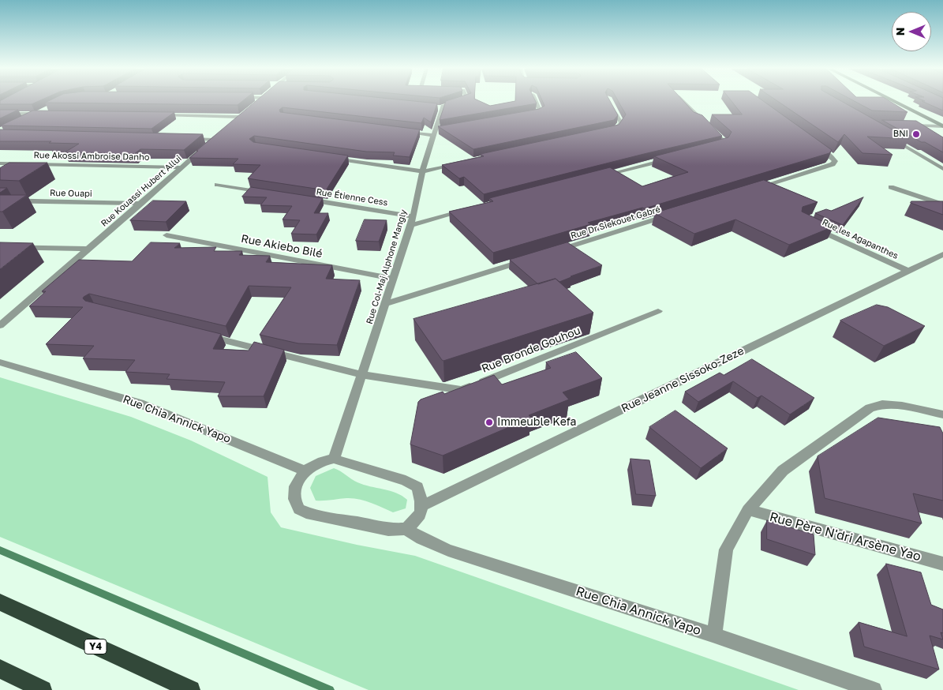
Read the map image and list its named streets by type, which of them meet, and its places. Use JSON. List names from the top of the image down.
{
  "streets": {
    "highway": ["Y4"],
    "street": [
      "Rue Akossi Ambroise Danho",
      "Rue Kouassi Hubert Allui",
      "Rue Ouapi",
      "Rue Étienne Cess",
      "Rue Dr Siekouet Gabré",
      "Rue les Agapanthes",
      "Rue Akiebo Bilé",
      "Rue Col-Maj Alphone Mangly",
      "Rue Bronde Gouhou",
      "Rue Jeanne Sissoko-Zeze",
      "Rue Chia Annick Yapo",
      "Rue Père N'dri Arsène Yao"
    ]
  },
  "crossings": [
    ["Rue Akossi Ambroise Danho", "Rue Kouassi Hubert Allui"],
    ["Rue Kouassi Hubert Allui", "Rue Ouapi"],
    ["Rue Étienne Cess", "Rue Col-Maj Alphone Mangly"],
    ["Rue les Agapanthes", "Rue Jeanne Sissoko-Zeze"],
    ["Rue Akiebo Bilé", "Rue Col-Maj Alphone Mangly"],
    ["Rue Col-Maj Alphone Mangly", "Rue Bronde Gouhou"]
  ],
  "places": ["BNI", "Immeuble Kefa"],
  "north": "left"
}
